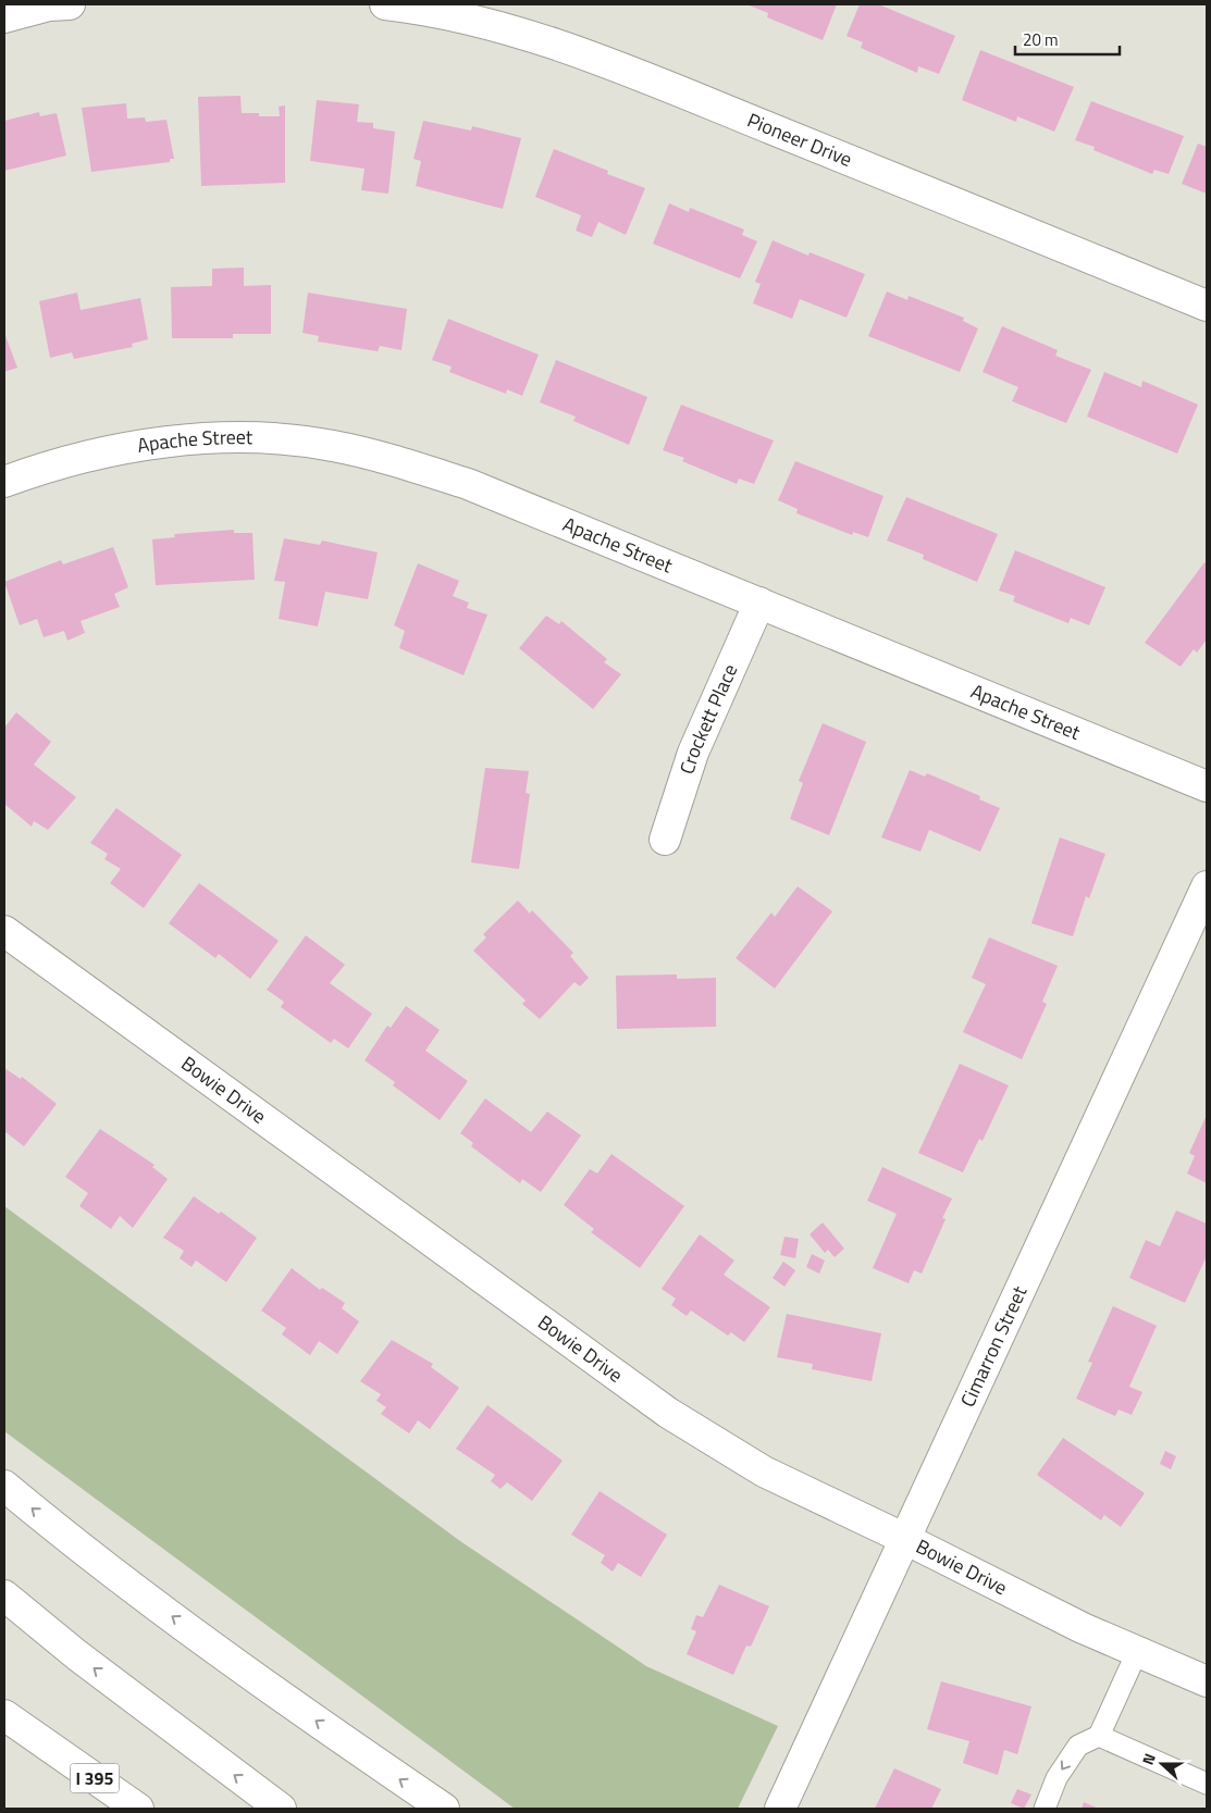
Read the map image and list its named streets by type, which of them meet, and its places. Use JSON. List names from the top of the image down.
{
  "streets": {
    "main road": [
      "Pioneer Drive",
      "Apache Street",
      "Crockett Place",
      "Bowie Drive",
      "Cimarron Street",
      "I 395"
    ]
  },
  "crossings": [
    ["Apache Street", "Crockett Place"],
    ["Bowie Drive", "Cimarron Street"]
  ],
  "scale_bar": "20 m",
  "north": "left"
}
